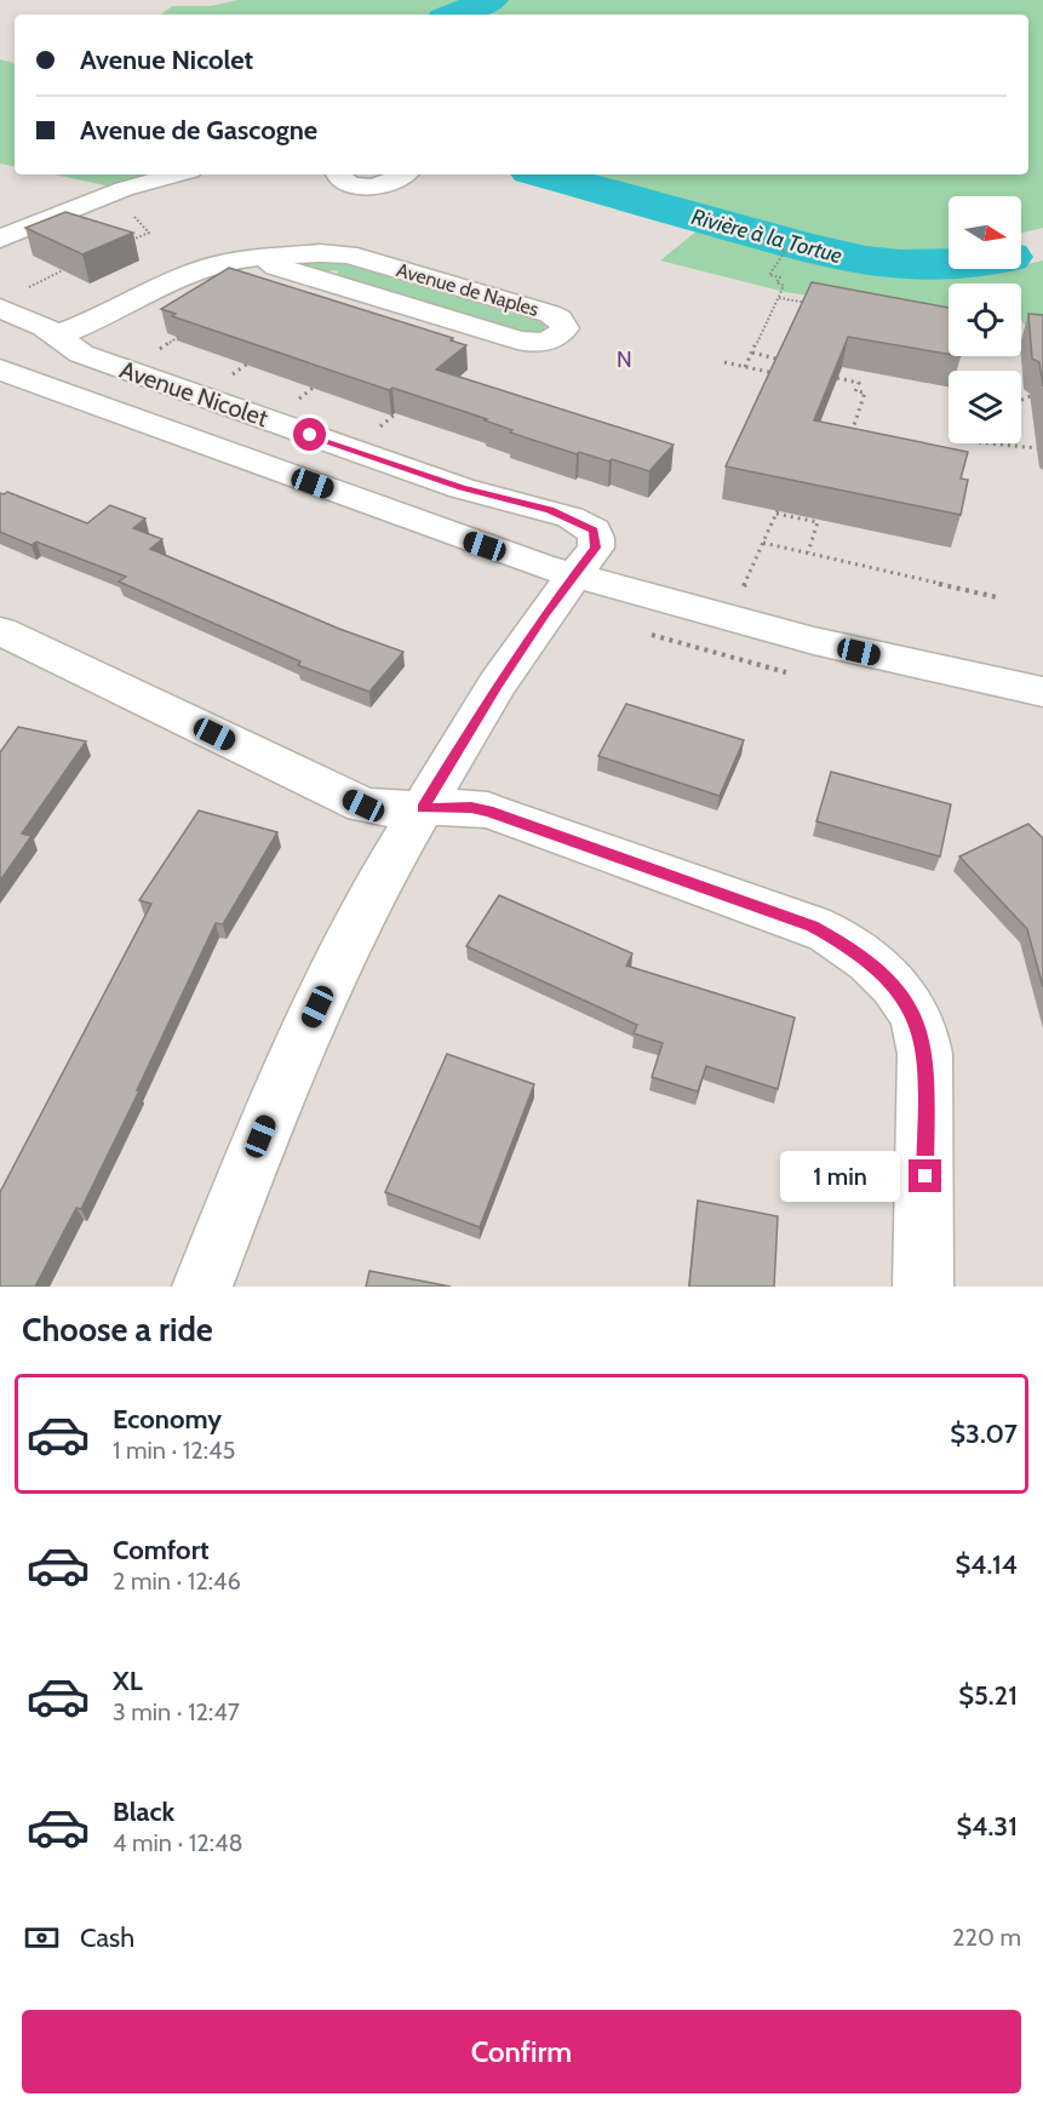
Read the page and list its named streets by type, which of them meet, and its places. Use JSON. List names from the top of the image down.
{
  "streets": {
    "street": ["Avenue de Naples", "Avenue Nicolet"]
  },
  "crossings": [
    ["Avenue de Naples", "Avenue Nicolet"]
  ],
  "districts": ["N"],
  "water": ["Rivière à la Tortue"],
  "north": "right",
  "page": {
    "banner": ["Avenue Nicolet", "Avenue de Gascogne"],
    "bubble": "1 min",
    "heading": "Choose a ride",
    "list": [
      {
        "name": "Economy",
        "note": "1 min · 12:45",
        "value": "$3.07"
      },
      {
        "name": "Comfort",
        "note": "2 min · 12:46",
        "value": "$4.14"
      },
      {
        "name": "XL",
        "note": "3 min · 12:47",
        "value": "$5.21"
      },
      {
        "name": "Black",
        "note": "4 min · 12:48",
        "value": "$4.31"
      }
    ],
    "pay": ["Cash", "220 m"],
    "buttons": "Confirm"
  }
}
